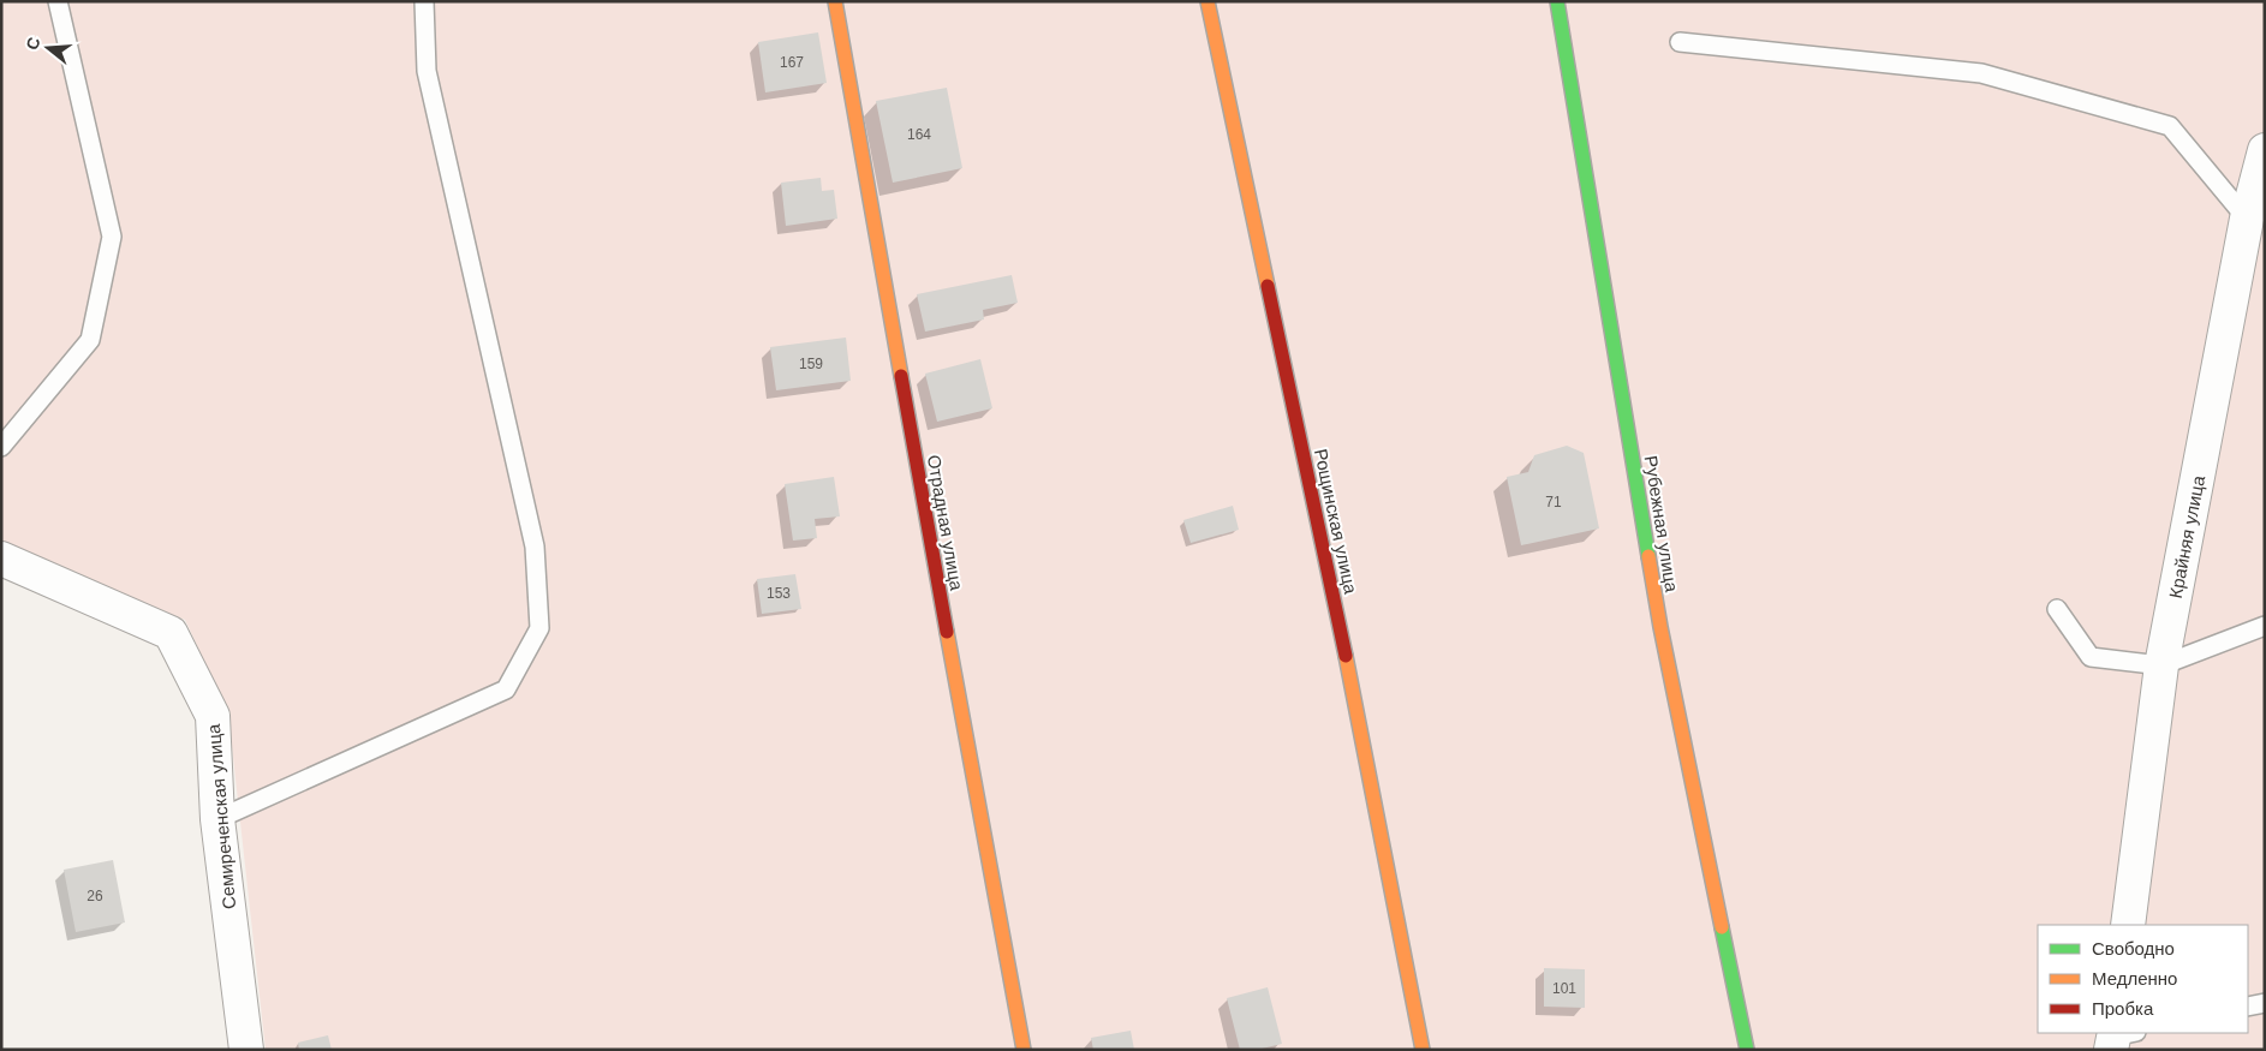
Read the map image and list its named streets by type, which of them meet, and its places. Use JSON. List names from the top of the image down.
{
  "streets": {
    "street": [
      "Рощинская улица",
      "Отрадная улица",
      "Рубежная улица",
      "Крайняя улица",
      "Семиреченская улица"
    ]
  },
  "house_numbers": [
    "167",
    "164",
    "159",
    "71",
    "153",
    "26",
    "101"
  ],
  "legend": ["Свободно", "Медленно", "Пробка"],
  "north": "left"
}
